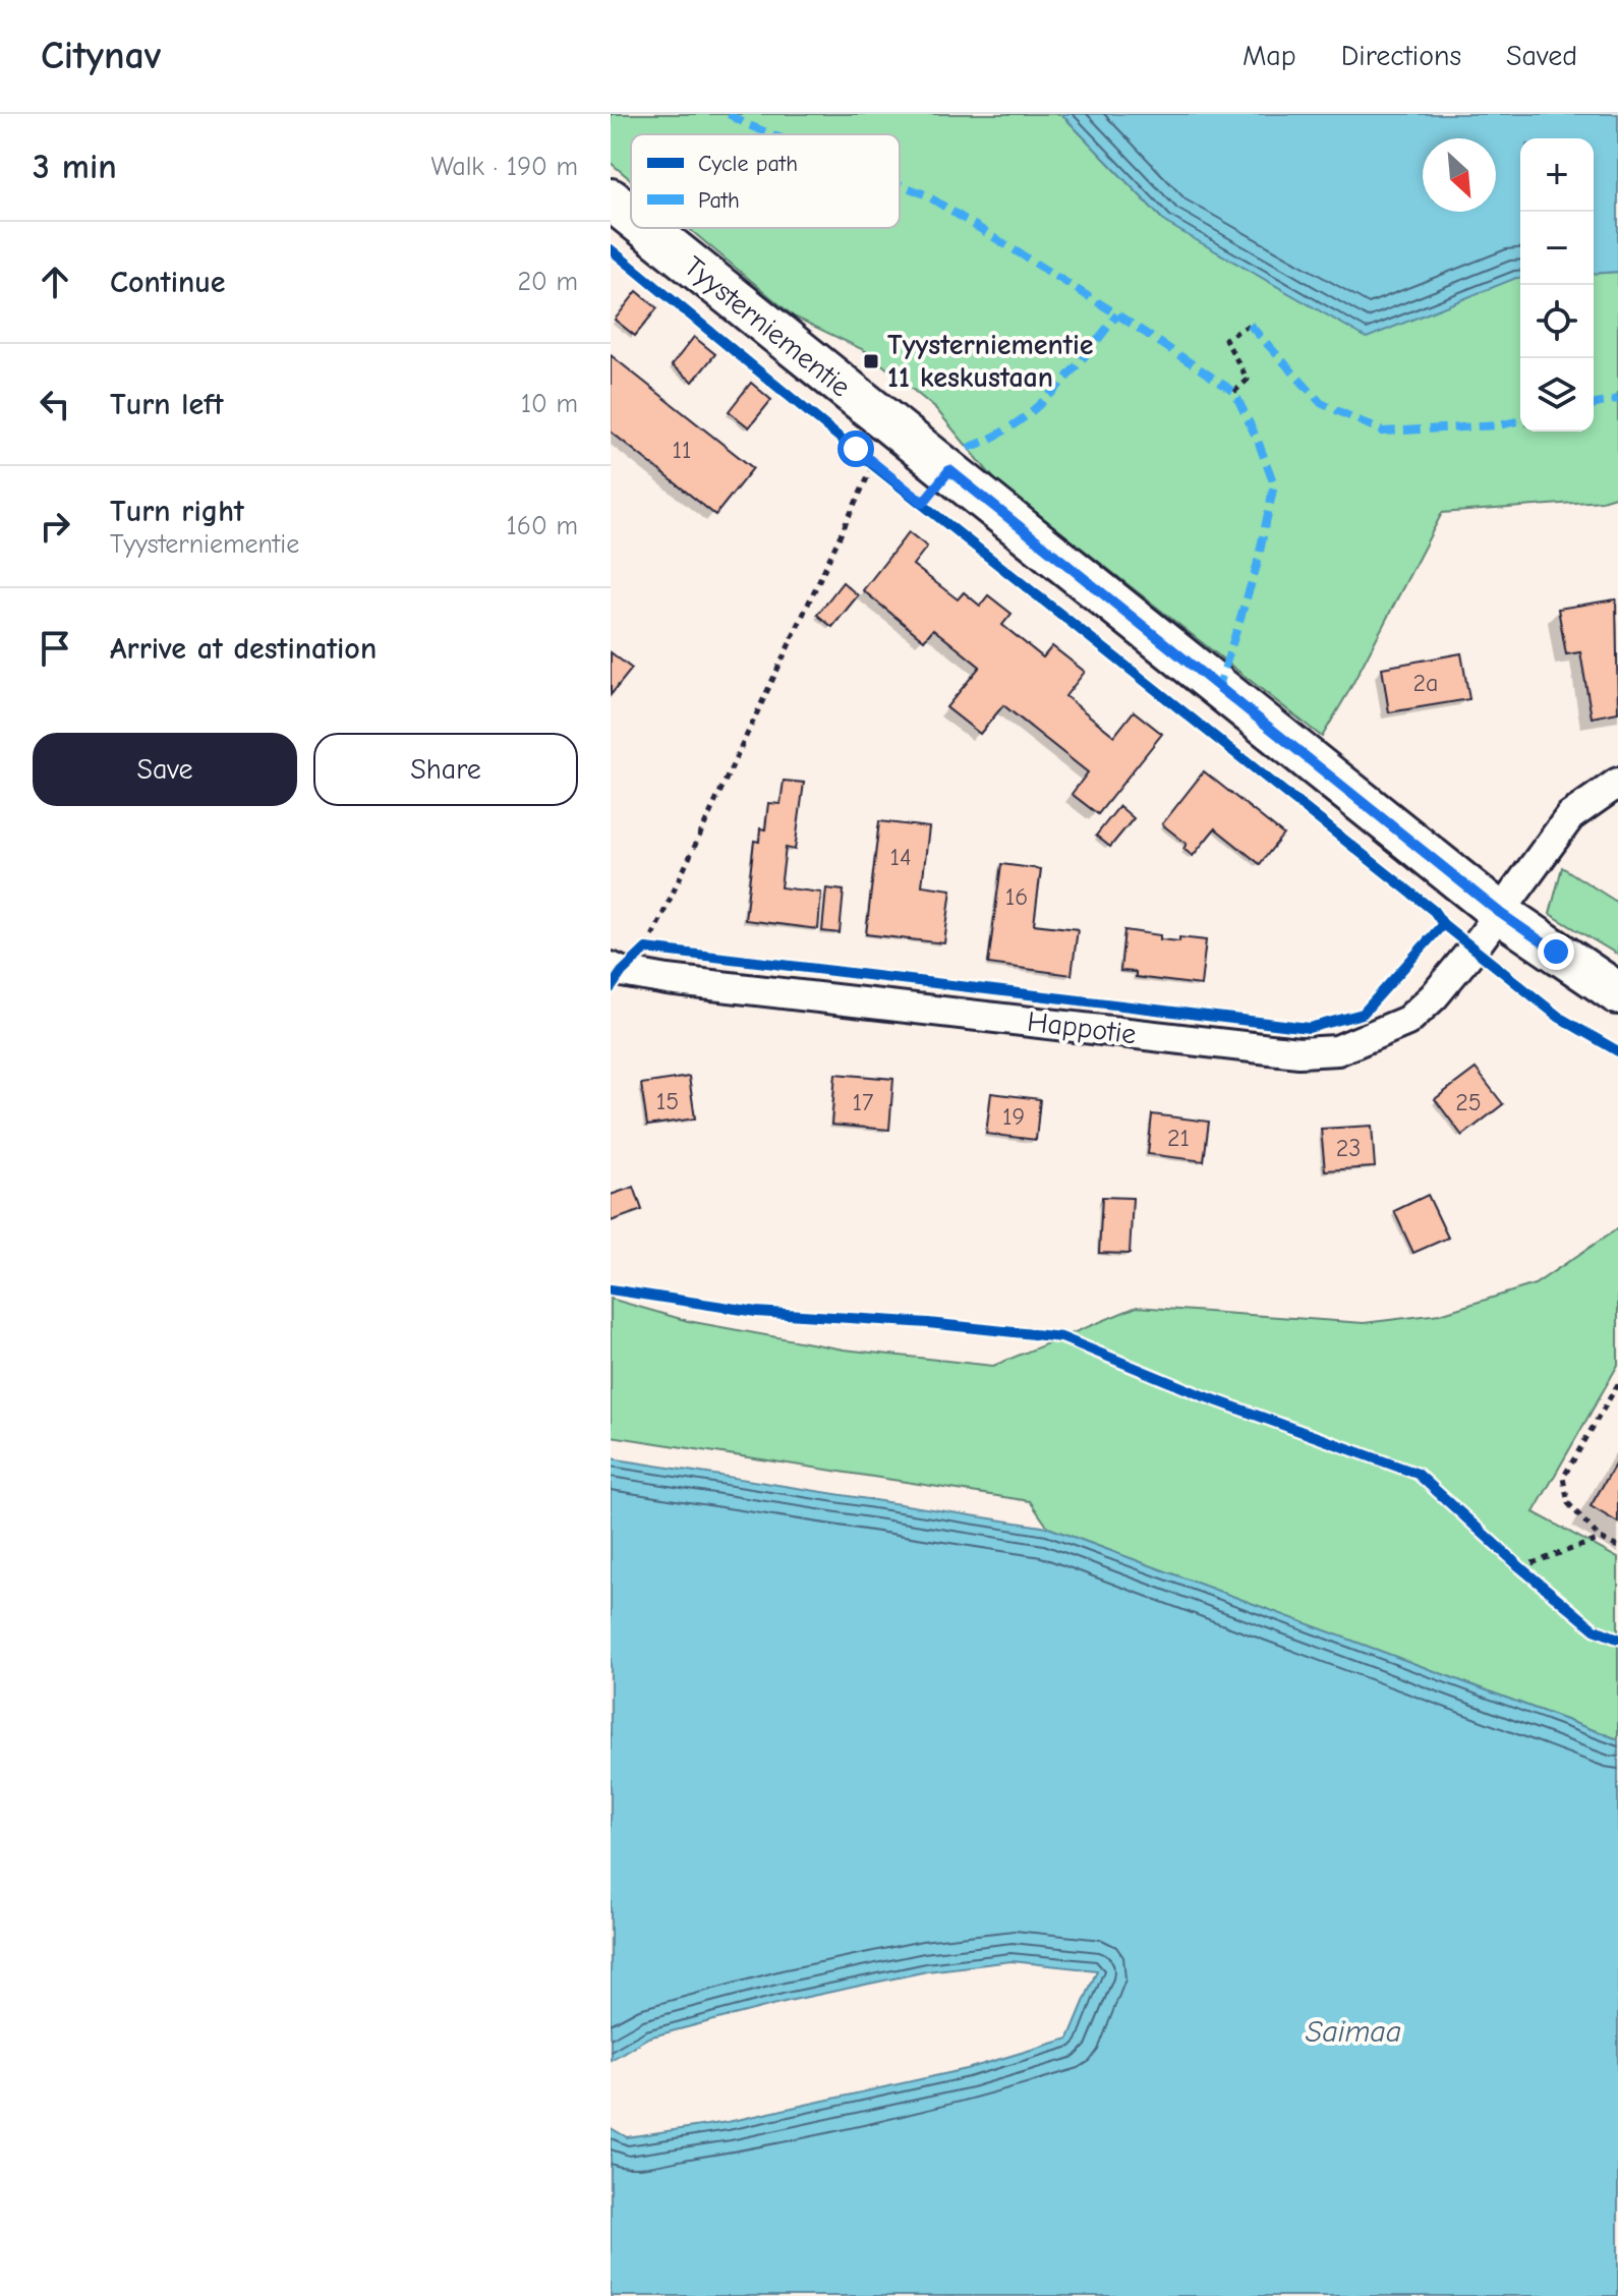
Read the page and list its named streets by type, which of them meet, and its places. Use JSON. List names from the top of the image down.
{
  "streets": {
    "street": ["Tyysterniementie", "Happotie"]
  },
  "crossings": [
    ["Tyysterniementie", "Happotie"]
  ],
  "water": ["Saimaa"],
  "places": {
    "transit": ["Tyysterniementie 11 keskustaan"]
  },
  "house_numbers": [
    "11",
    "2a",
    "14",
    "16",
    "15",
    "17",
    "25",
    "19",
    "21",
    "23"
  ],
  "legend": ["Cycle path", "Path"],
  "north": "bottom right",
  "page": {
    "header": "Citynav",
    "nav": ["Map", "Directions", "Saved"],
    "heading": ["3 min", "Walk · 190 m"],
    "map_buttons": ["+", "−"],
    "list": [
      ["Continue", "20 m"],
      ["Turn left", "10 m"],
      ["Turn right", "Tyysterniementie", "160 m"],
      "Arrive at destination"
    ],
    "buttons": ["Save", "Share"]
  }
}
